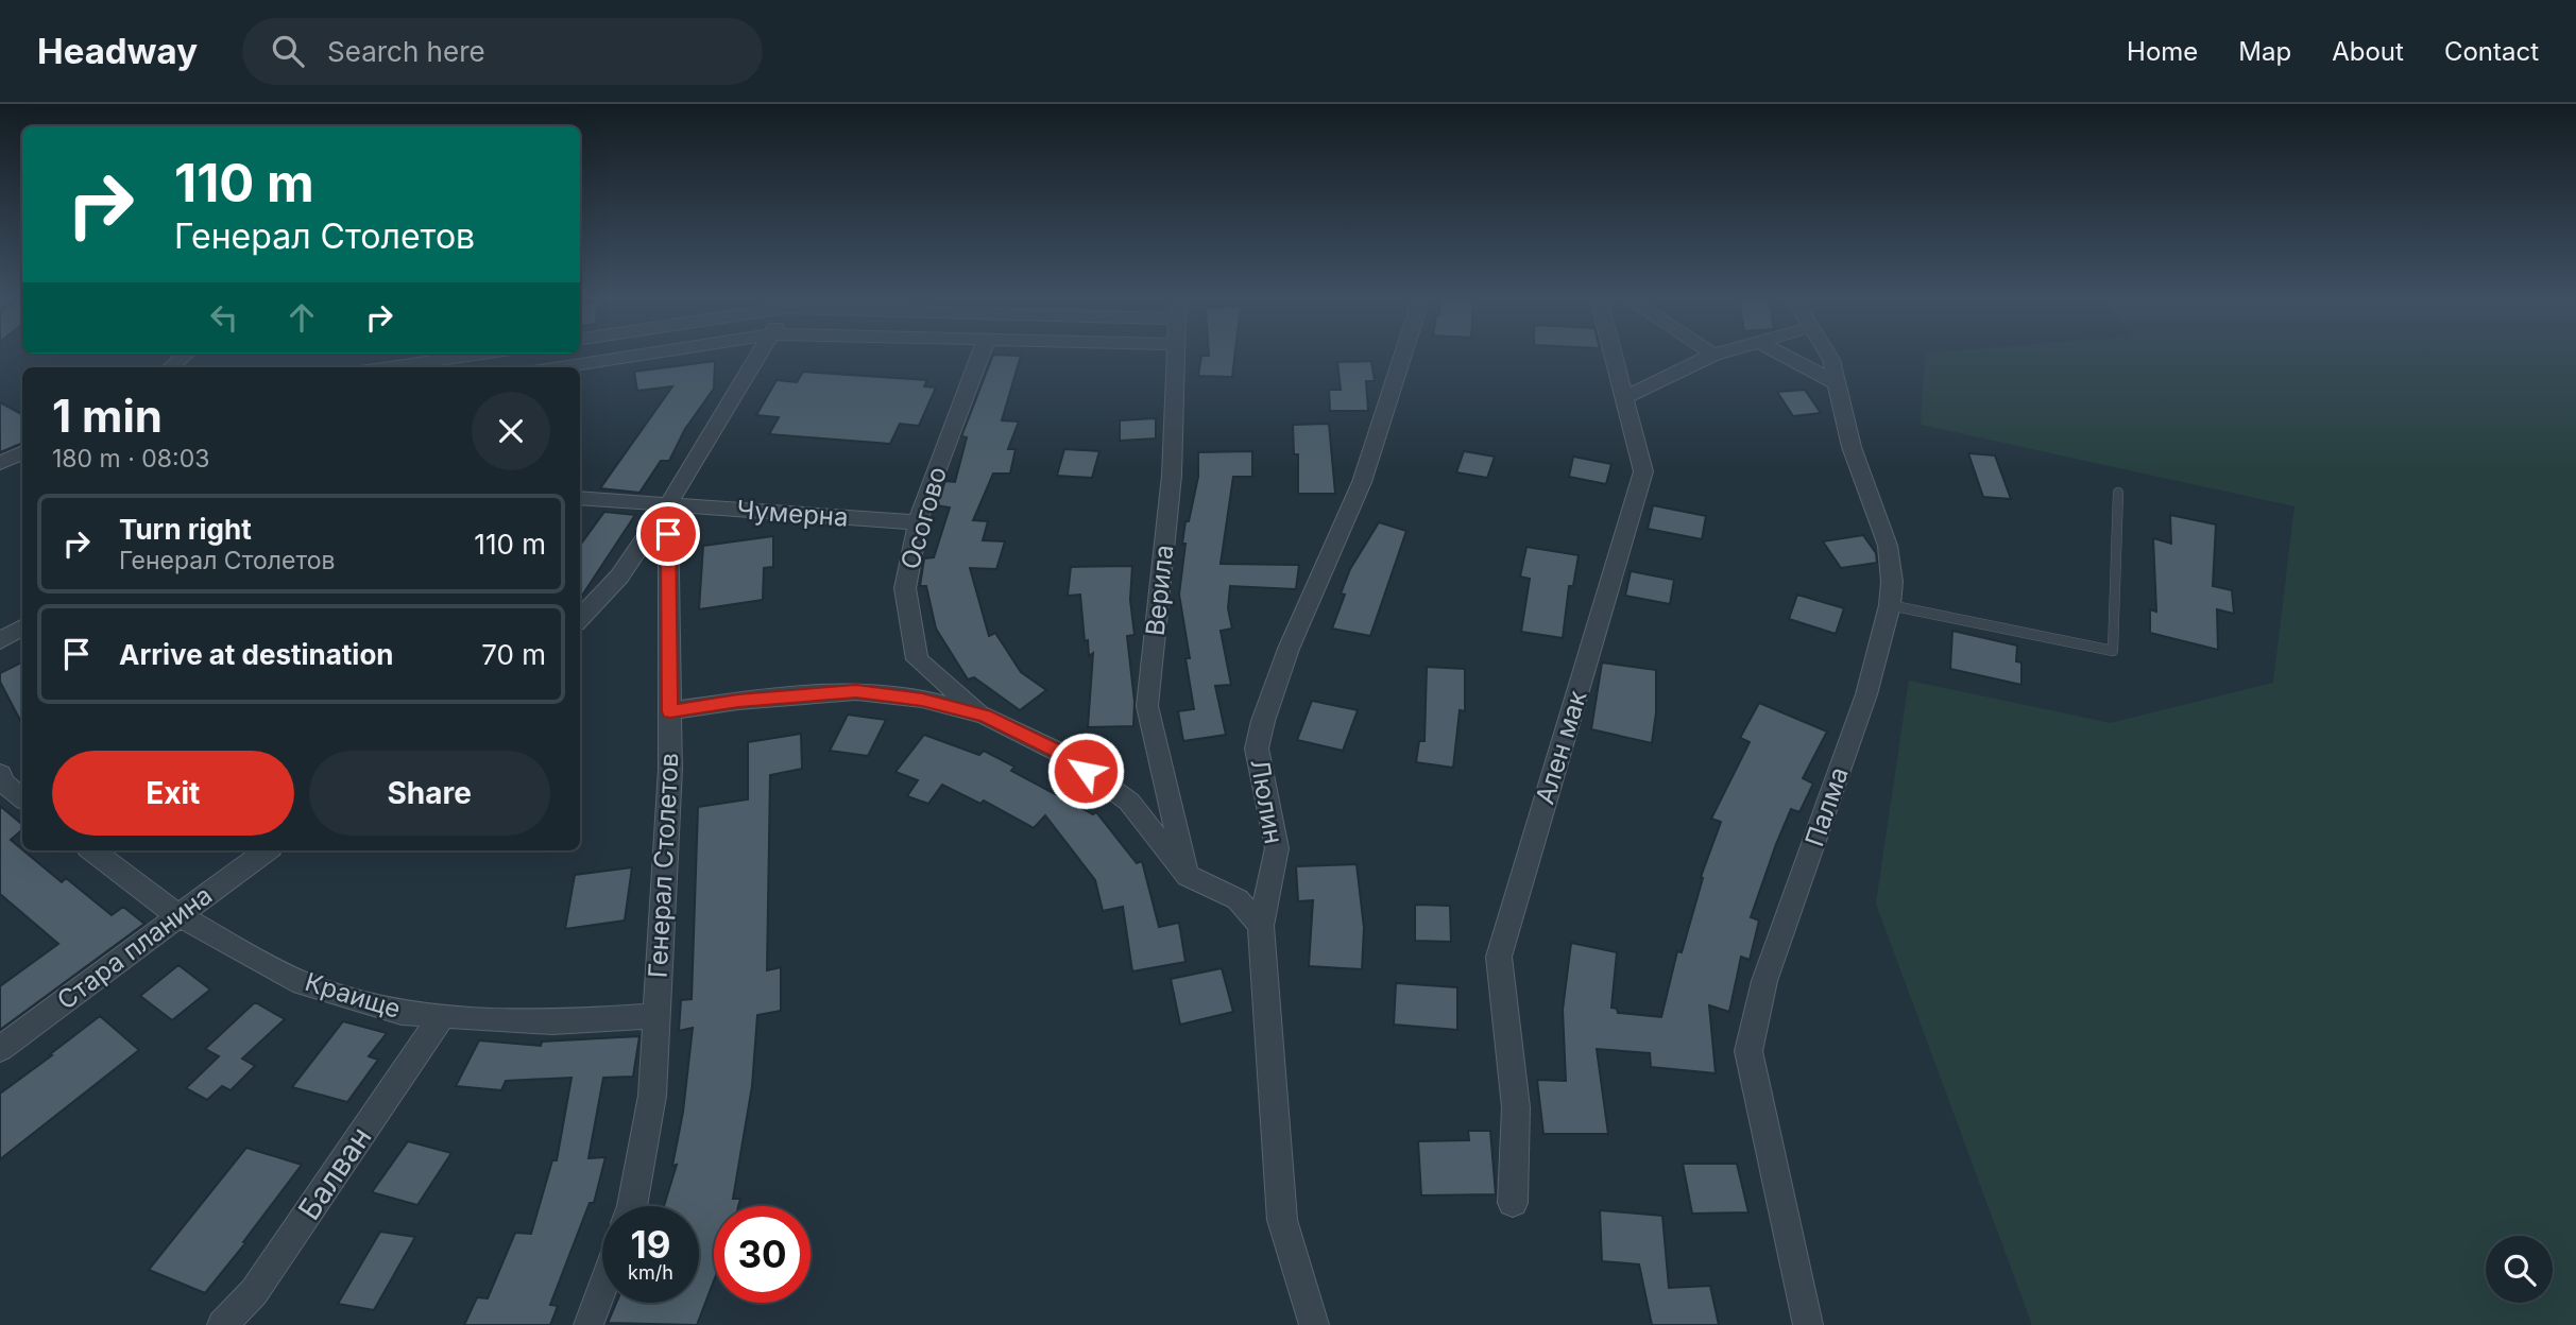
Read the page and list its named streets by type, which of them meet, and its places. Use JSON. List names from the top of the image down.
{
  "streets": {
    "street": [
      "Чумерна",
      "Осогово",
      "Верила",
      "Ален мак",
      "Люлин",
      "Палма",
      "Генерал Столетов",
      "Стара планина",
      "Краище",
      "Балван"
    ]
  },
  "crossings": [
    ["Чумерна", "Осогово"],
    ["Чумерна", "Генерал Столетов"],
    ["Генерал Столетов", "Краище"],
    ["Стара планина", "Краище"],
    ["Краище", "Балван"]
  ],
  "page": {
    "header": "Headway",
    "search": "Search here",
    "nav": [
      "Home",
      "Map",
      "About",
      "Contact"
    ],
    "turn": ["110 m", "Генерал Столетов"],
    "heading": ["1 min", "180 m · 08:03"],
    "list": [
      {
        "name": "Turn right",
        "note": "Генерал Столетов",
        "value": "110 m"
      },
      {
        "name": "Arrive at destination",
        "value": "70 m"
      }
    ],
    "buttons": ["Exit", "Share"],
    "speed": "19 km/h",
    "limit": "30"
  }
}
